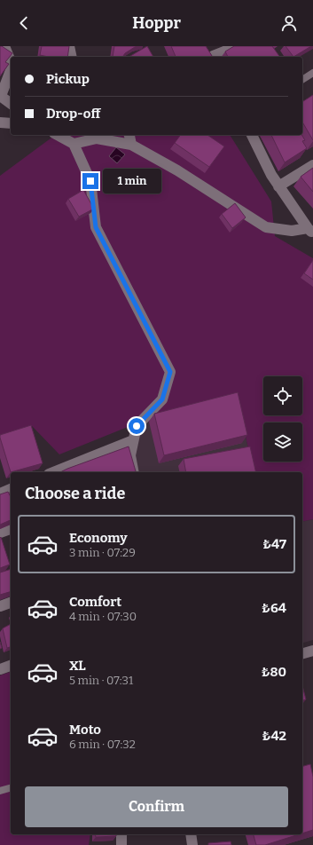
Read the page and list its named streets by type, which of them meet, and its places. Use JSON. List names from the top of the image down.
{
  "page": {
    "header": "Hoppr",
    "banner": ["Pickup", "Drop-off"],
    "bubble": "1 min",
    "heading": "Choose a ride",
    "list": [
      {
        "name": "Economy",
        "note": "3 min · 07:29",
        "value": "₺47"
      },
      {
        "name": "Comfort",
        "note": "4 min · 07:30",
        "value": "₺64"
      },
      {
        "name": "XL",
        "note": "5 min · 07:31",
        "value": "₺80"
      },
      {
        "name": "Moto",
        "note": "6 min · 07:32",
        "value": "₺42"
      }
    ],
    "buttons": "Confirm"
  }
}
